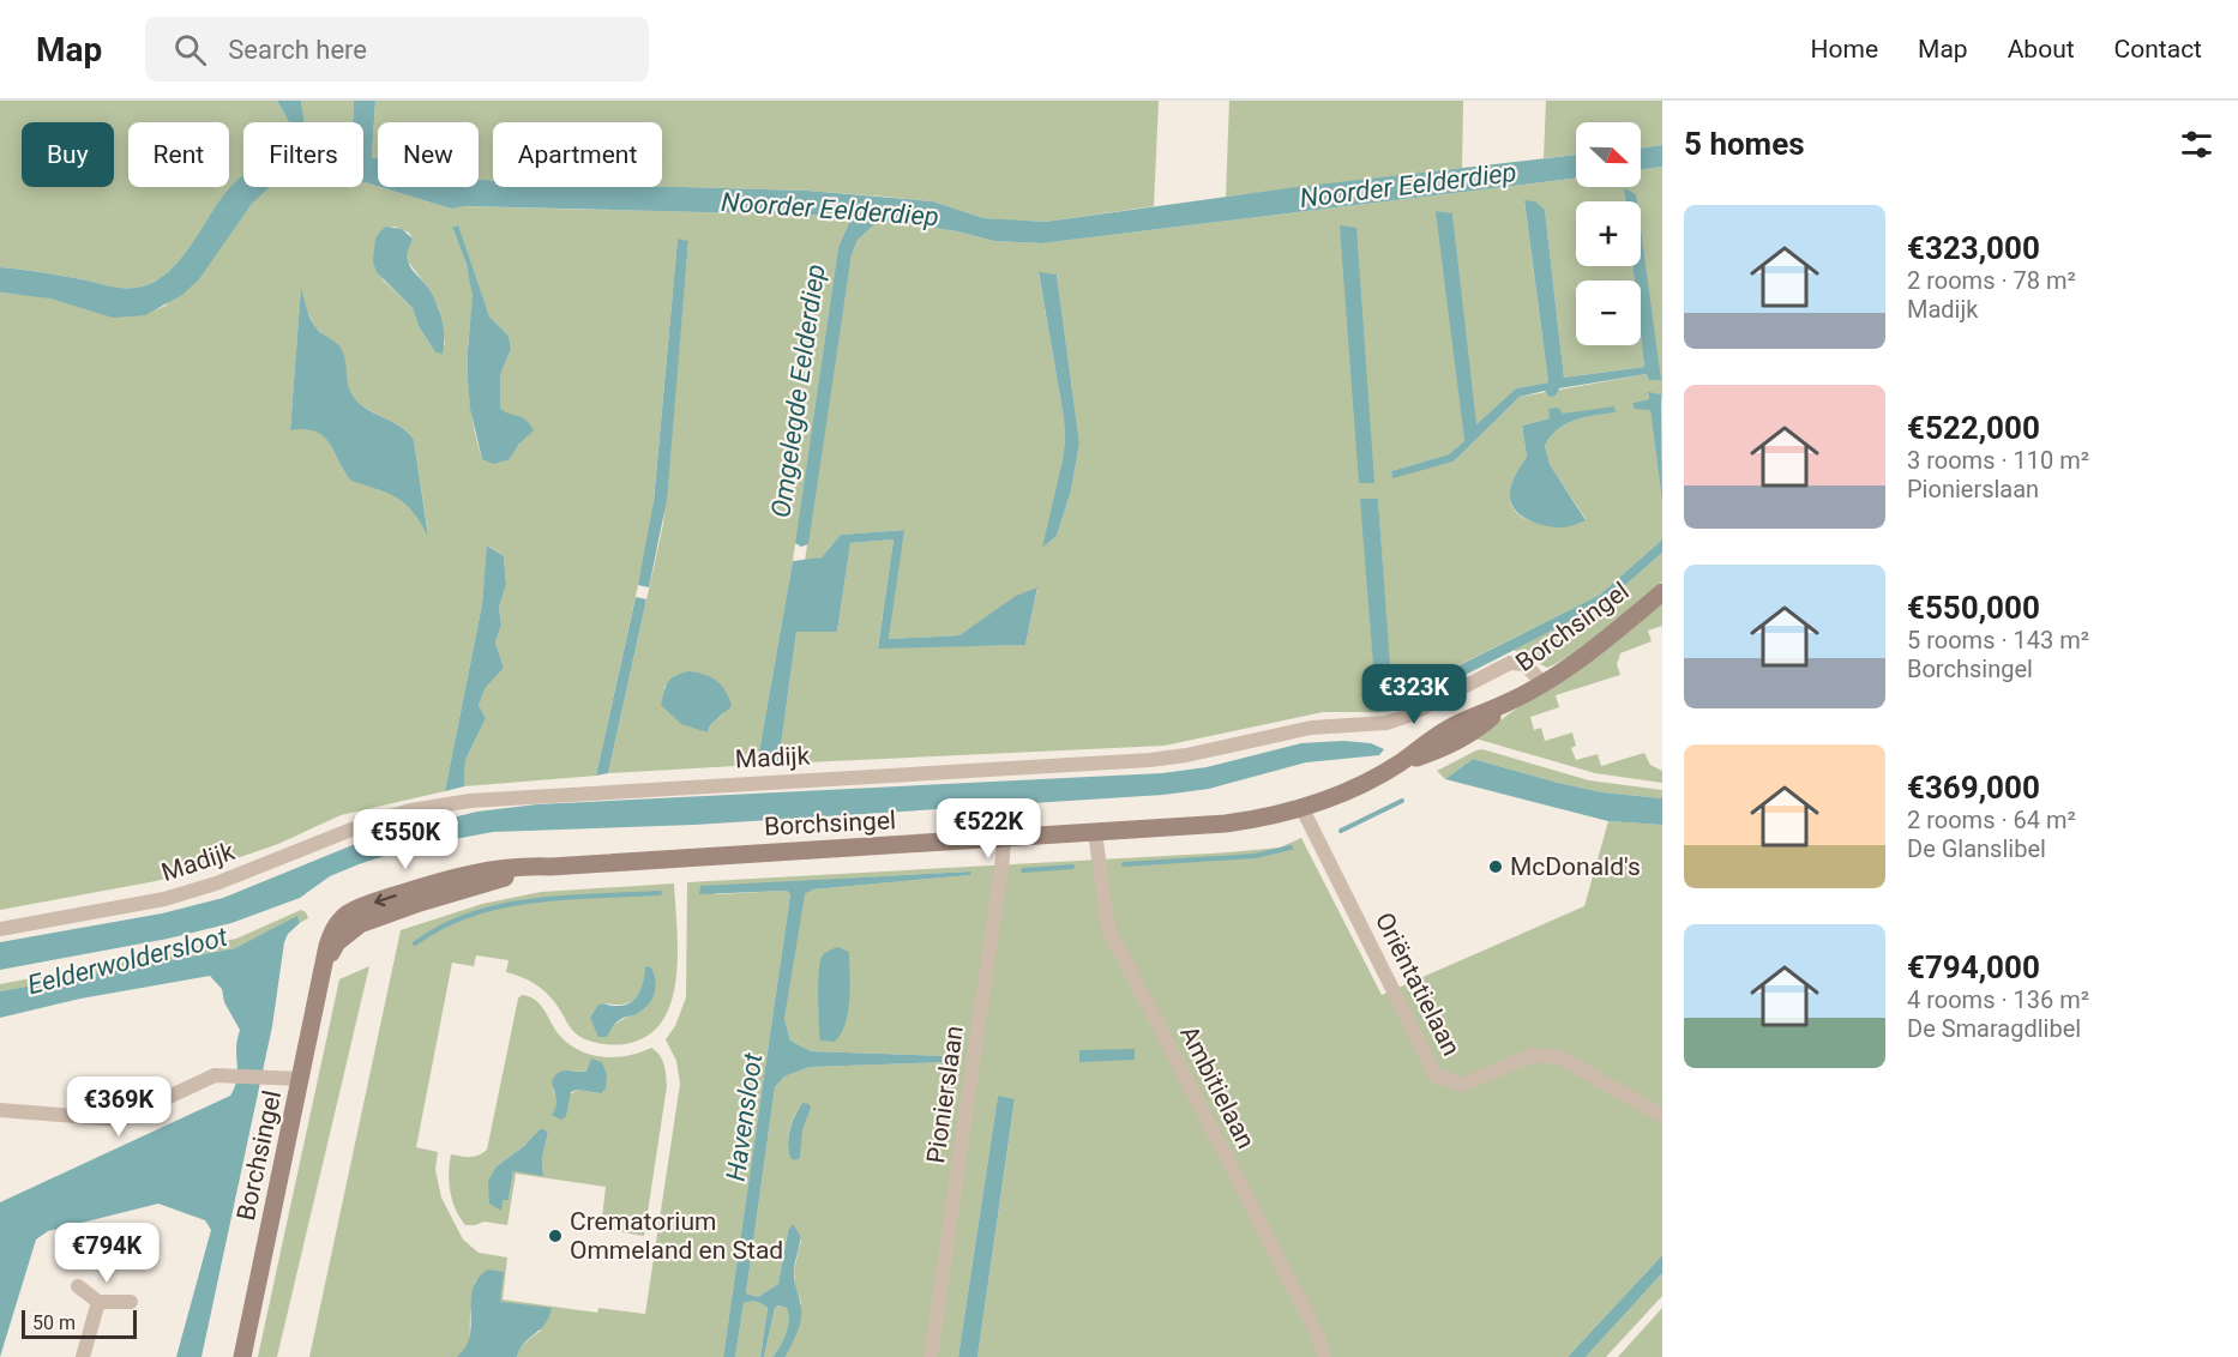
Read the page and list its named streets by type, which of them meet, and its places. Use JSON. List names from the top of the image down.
{
  "streets": {
    "main road": ["Borchsingel"],
    "street": [
      "Madijk",
      "Oriëntatielaan",
      "Ambitielaan",
      "Pionierslaan"
    ]
  },
  "crossings": [
    ["Borchsingel", "Madijk"],
    ["Borchsingel", "Oriëntatielaan"],
    ["Borchsingel", "Ambitielaan"],
    ["Borchsingel", "Pionierslaan"]
  ],
  "water": [
    "Noorder Eelderdiep",
    "Omgelegde Eelderdiep",
    "Eelderwoldersloot",
    "Havensloot"
  ],
  "places": ["McDonald's", "Crematorium Ommeland en Stad"],
  "scale_bar": "50 m",
  "north": "right",
  "page": {
    "header": "Map",
    "search": "Search here",
    "nav": [
      "Home",
      "Map",
      "About",
      "Contact"
    ],
    "heading": "5 homes",
    "map_buttons": ["+", "−"],
    "chip": [
      "Buy",
      "Rent",
      "Filters",
      "New",
      "Apartment"
    ],
    "list": [
      {
        "name": "€323,000",
        "note": "2 rooms · 78 m² · Madijk"
      },
      {
        "name": "€522,000",
        "note": "3 rooms · 110 m² · Pionierslaan"
      },
      {
        "name": "€550,000",
        "note": "5 rooms · 143 m² · Borchsingel"
      },
      {
        "name": "€369,000",
        "note": "2 rooms · 64 m² · De Glanslibel"
      },
      {
        "name": "€794,000",
        "note": "4 rooms · 136 m² · De Smaragdlibel"
      }
    ],
    "price": [
      "€323K",
      "€522K",
      "€550K",
      "€369K",
      "€794K"
    ],
    "scale": "50 m"
  }
}
